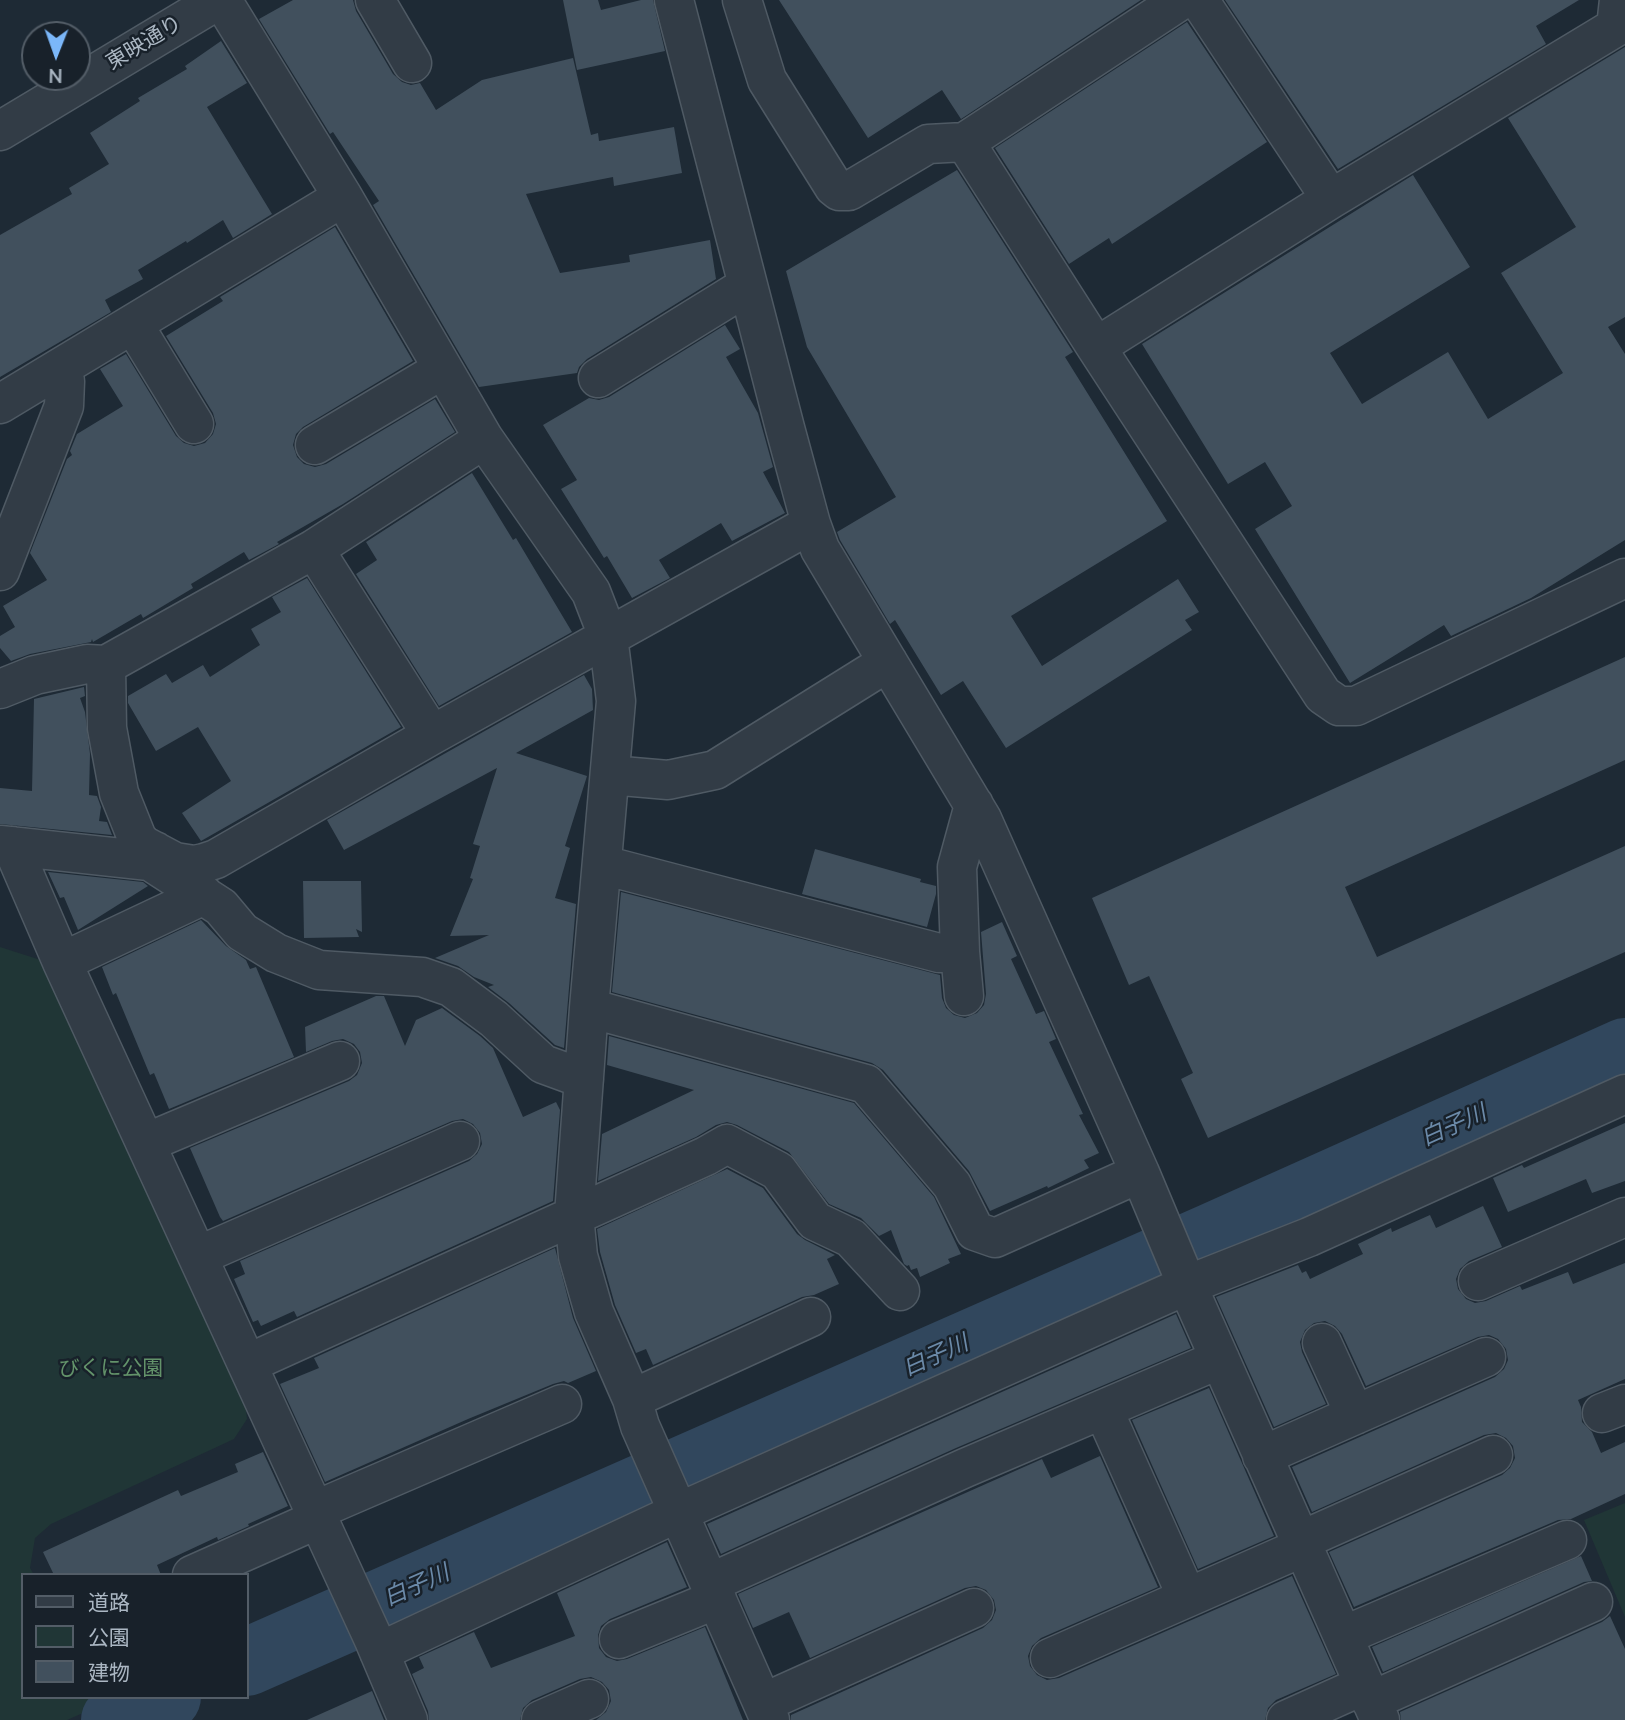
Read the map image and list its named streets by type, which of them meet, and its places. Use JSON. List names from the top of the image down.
{
  "streets": {
    "street": ["東映通り"]
  },
  "water": ["白子川"],
  "parks": ["びくに公園"],
  "legend": ["道路", "公園", "建物"],
  "north": "bottom"
}
